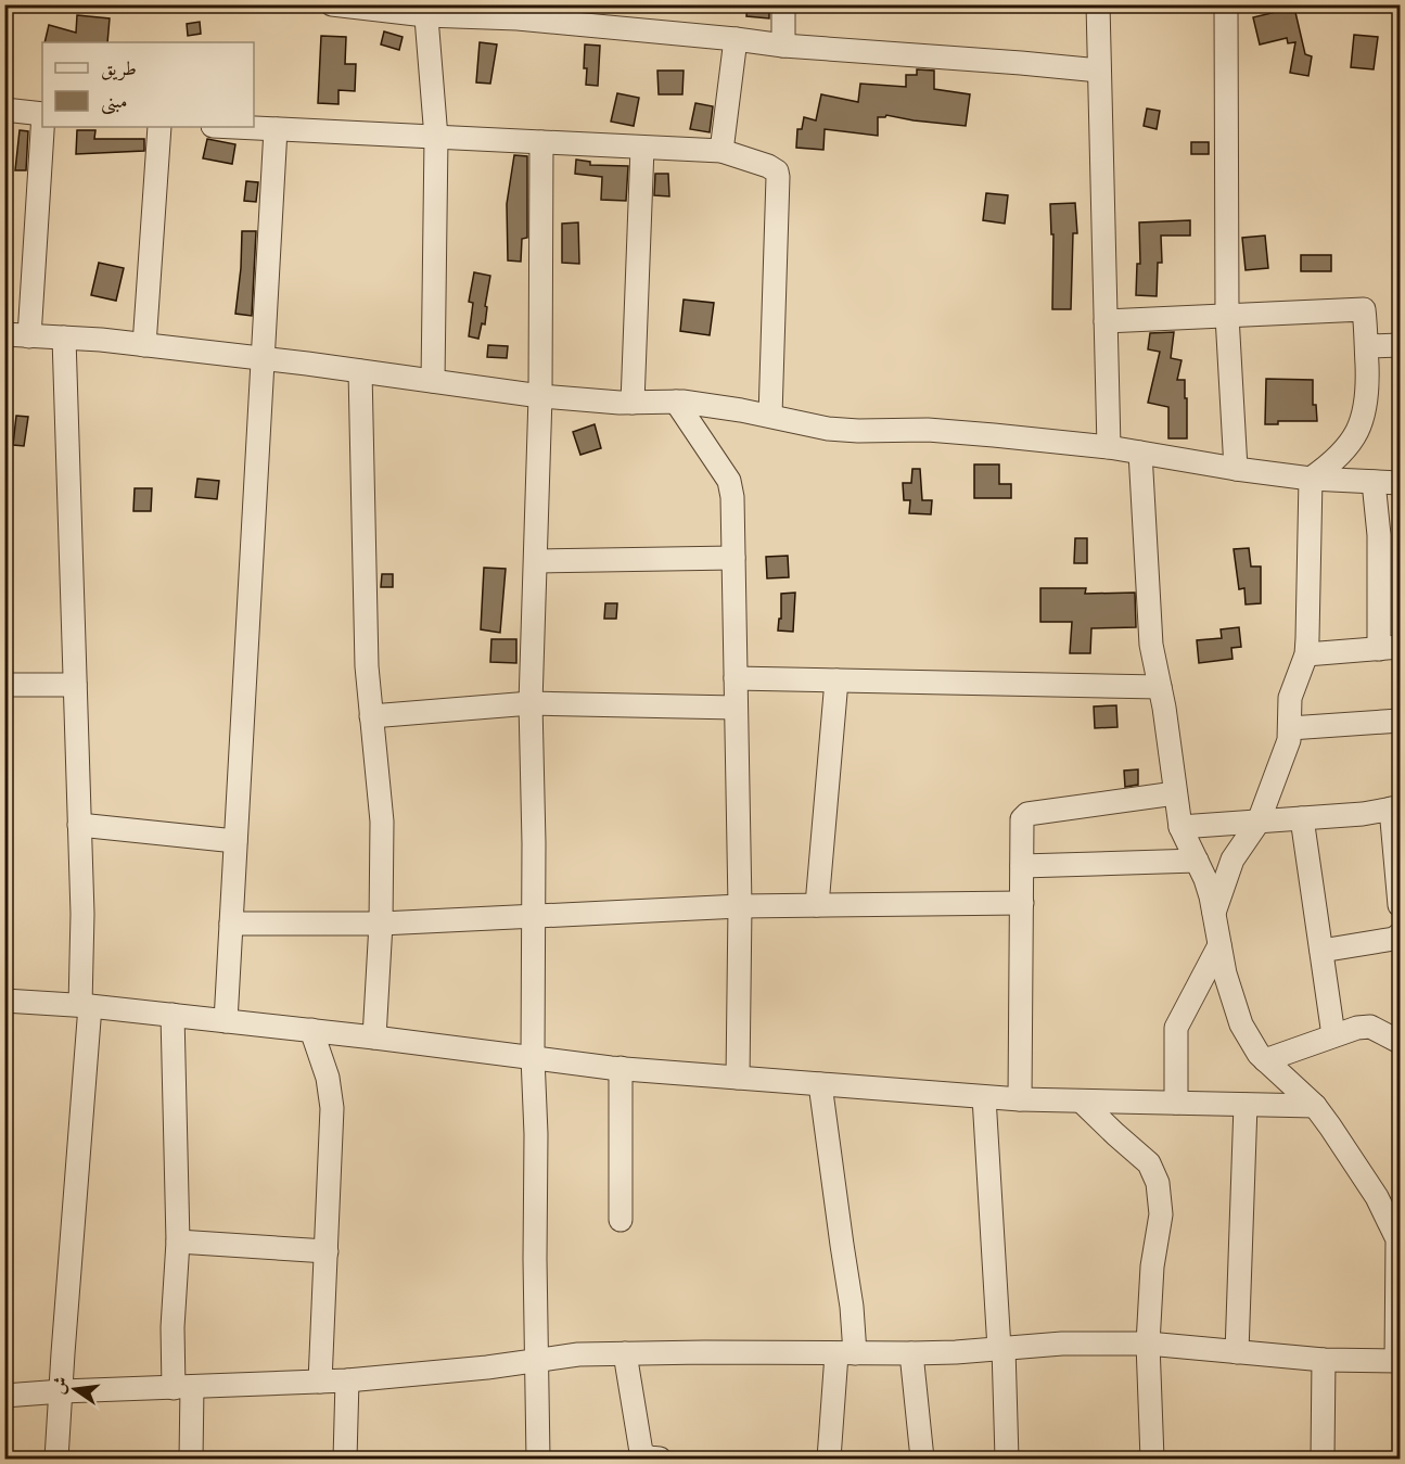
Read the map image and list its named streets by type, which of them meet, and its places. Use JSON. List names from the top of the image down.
{
  "legend": ["طريق", "مبنى"],
  "north": "left"
}
